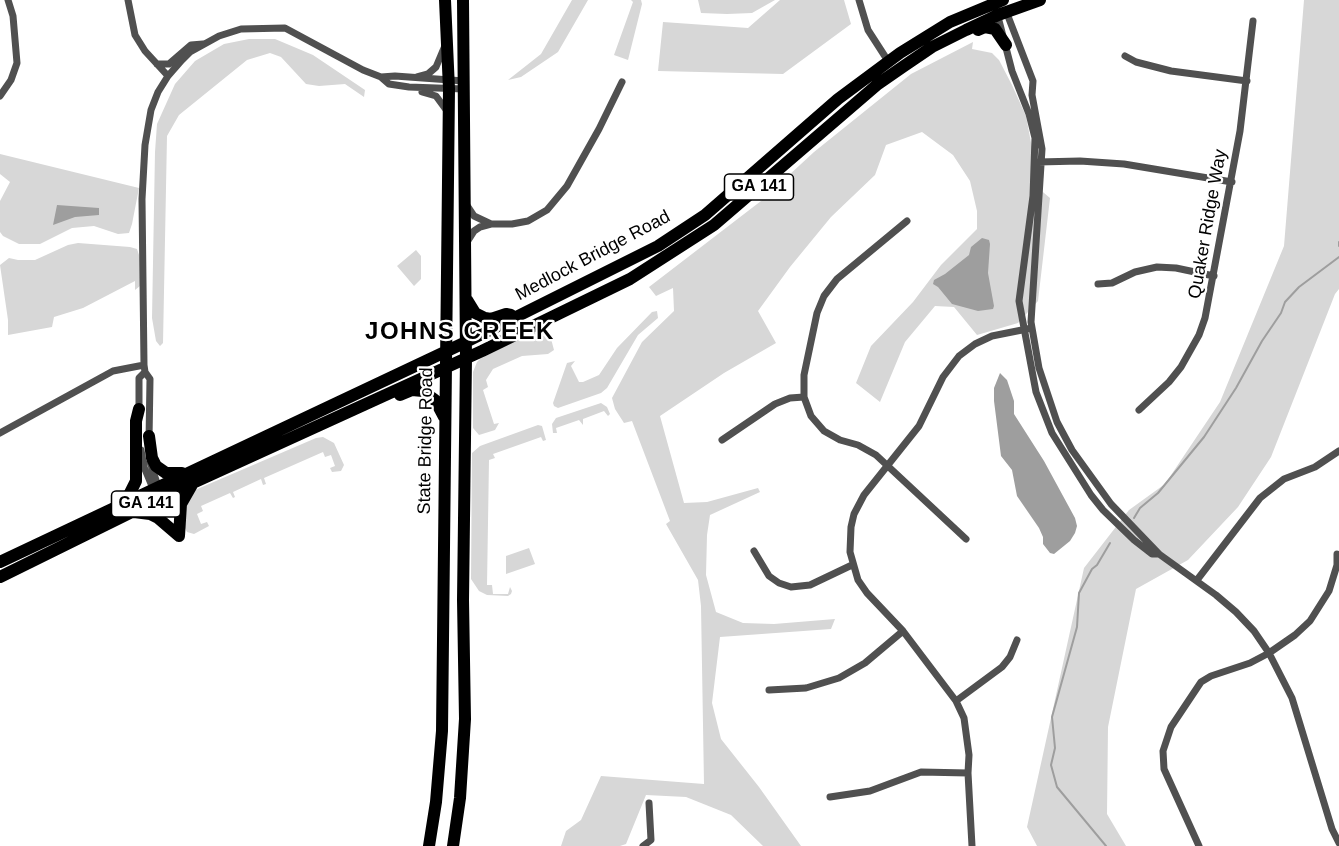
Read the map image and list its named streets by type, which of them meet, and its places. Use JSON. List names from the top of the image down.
{
  "streets": {
    "highway": ["GA 141", "Medlock Bridge Road", "State Bridge Road"],
    "street": ["Quaker Ridge Way"]
  },
  "crossings": [
    ["Medlock Bridge Road", "State Bridge Road"]
  ],
  "districts": ["JOHNS CREEK"]
}
